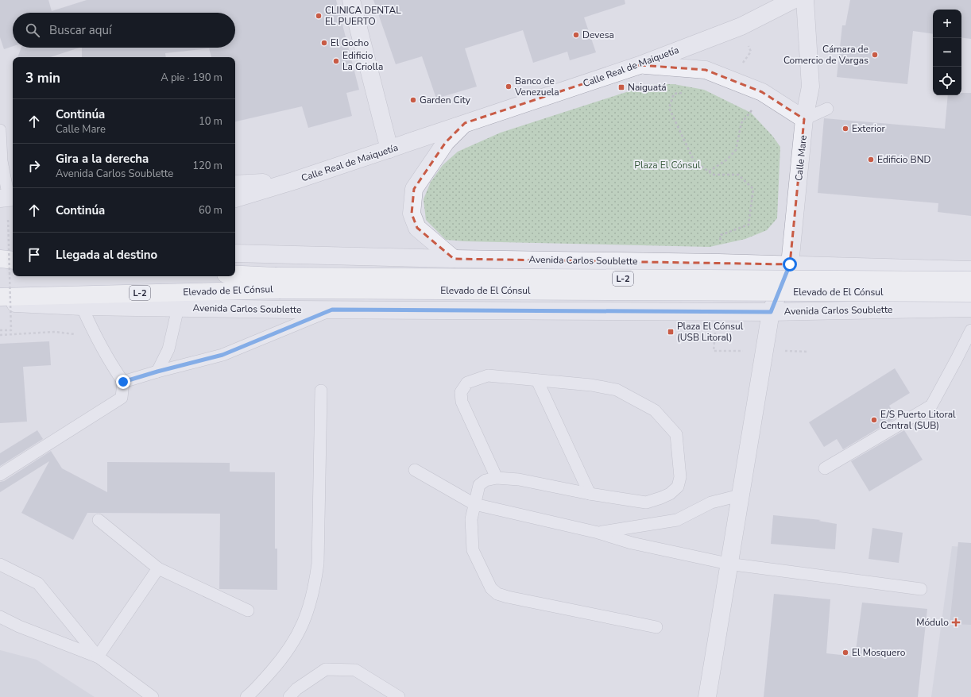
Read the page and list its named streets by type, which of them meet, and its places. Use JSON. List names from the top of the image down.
{
  "streets": {
    "main road": ["L-2", "Elevado de El Cónsul"],
    "street": ["Calle Real de Maiquetía", "Calle Mare", "Avenida Carlos Soublette"]
  },
  "crossings": [
    ["Calle Real de Maiquetía", "Avenida Carlos Soublette"],
    ["Calle Mare", "Avenida Carlos Soublette"]
  ],
  "parks": ["Plaza El Cónsul"],
  "places": {
    "other": [
      "CLINICA DENTAL EL PUERTO",
      "Devesa",
      "El Gocho",
      "Cámara de Comercio de Vargas",
      "Edificio La Criolla",
      "Banco de Venezuela",
      "Garden City",
      "Exterior",
      "Edificio BND",
      "E/S Puerto Litoral Central (SUB)",
      "El Mosquero"
    ],
    "transit": ["Naiguatá", "Plaza El Cónsul (USB Litoral)"],
    "health": ["Módulo"]
  },
  "page": {
    "map_buttons": ["+", "−"],
    "search": "Buscar aquí",
    "heading": ["3 min", "A pie · 190 m"],
    "list": [
      ["Continúa", "Calle Mare", "10 m"],
      ["Gira a la derecha", "Avenida Carlos Soublette", "120 m"],
      ["Continúa", "60 m"],
      "Llegada al destino"
    ]
  }
}
